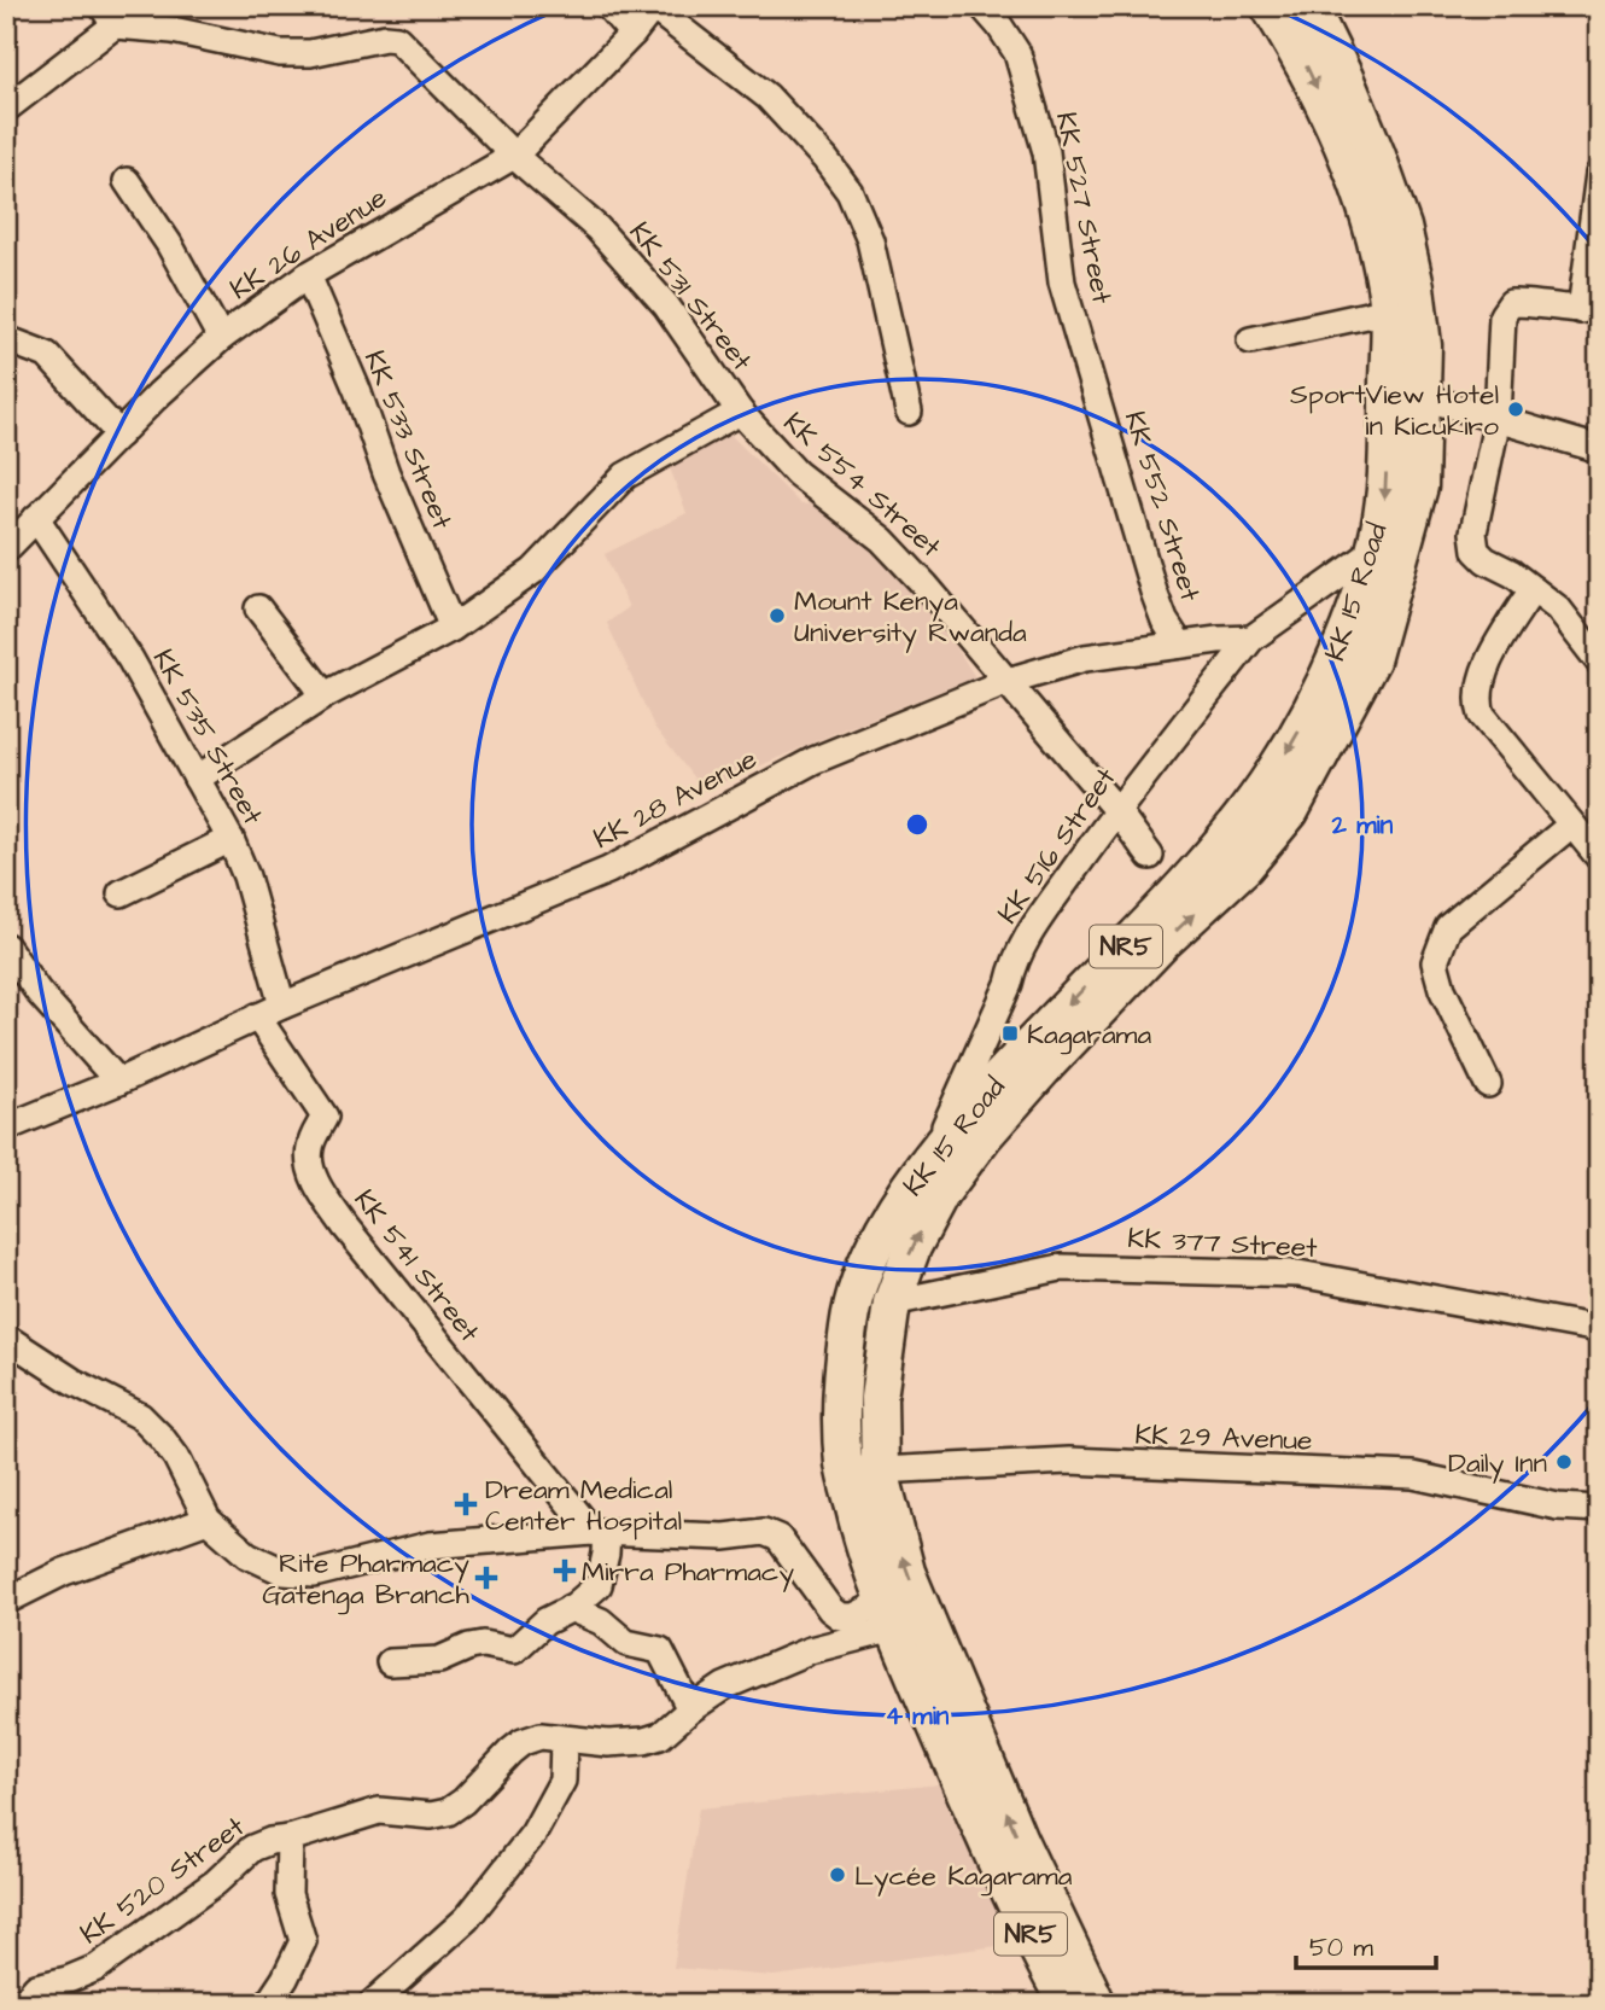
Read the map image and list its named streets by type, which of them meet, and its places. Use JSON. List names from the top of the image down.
{
  "streets": {
    "highway": ["KK 15 Road", "NR5"],
    "street": [
      "KK 527 Street",
      "KK 26 Avenue",
      "KK 531 Street",
      "KK 533 Street",
      "KK 554 Street",
      "KK 552 Street",
      "KK 535 Street",
      "KK 28 Avenue",
      "KK 516 Street",
      "KK 377 Street",
      "KK 541 Street",
      "KK 29 Avenue",
      "KK 520 Street"
    ]
  },
  "crossings": [
    ["KK 527 Street", "KK 552 Street"],
    ["KK 26 Avenue", "KK 531 Street"],
    ["KK 26 Avenue", "KK 533 Street"],
    ["KK 26 Avenue", "KK 535 Street"],
    ["KK 531 Street", "KK 554 Street"],
    ["KK 554 Street", "KK 28 Avenue"],
    ["KK 554 Street", "KK 516 Street"],
    ["KK 552 Street", "KK 28 Avenue"],
    ["KK 15 Road", "KK 516 Street"],
    ["KK 15 Road", "KK 377 Street"],
    ["KK 15 Road", "KK 29 Avenue"],
    ["KK 15 Road", "KK 520 Street"],
    ["KK 535 Street", "KK 28 Avenue"],
    ["KK 28 Avenue", "KK 516 Street"],
    ["KK 28 Avenue", "KK 541 Street"]
  ],
  "places": {
    "other": [
      "SportView Hotel in Kicukiro",
      "Mount Kenya University Rwanda",
      "Daily Inn",
      "Lycée Kagarama"
    ],
    "transit": ["Kagarama"],
    "health": ["Dream Medical Center Hospital", "Mirra Pharmacy", "Rite Pharmacy Gatenga Branch"]
  },
  "scale_bar": "50 m",
  "rings": ["2 min", "4 min"]
}
